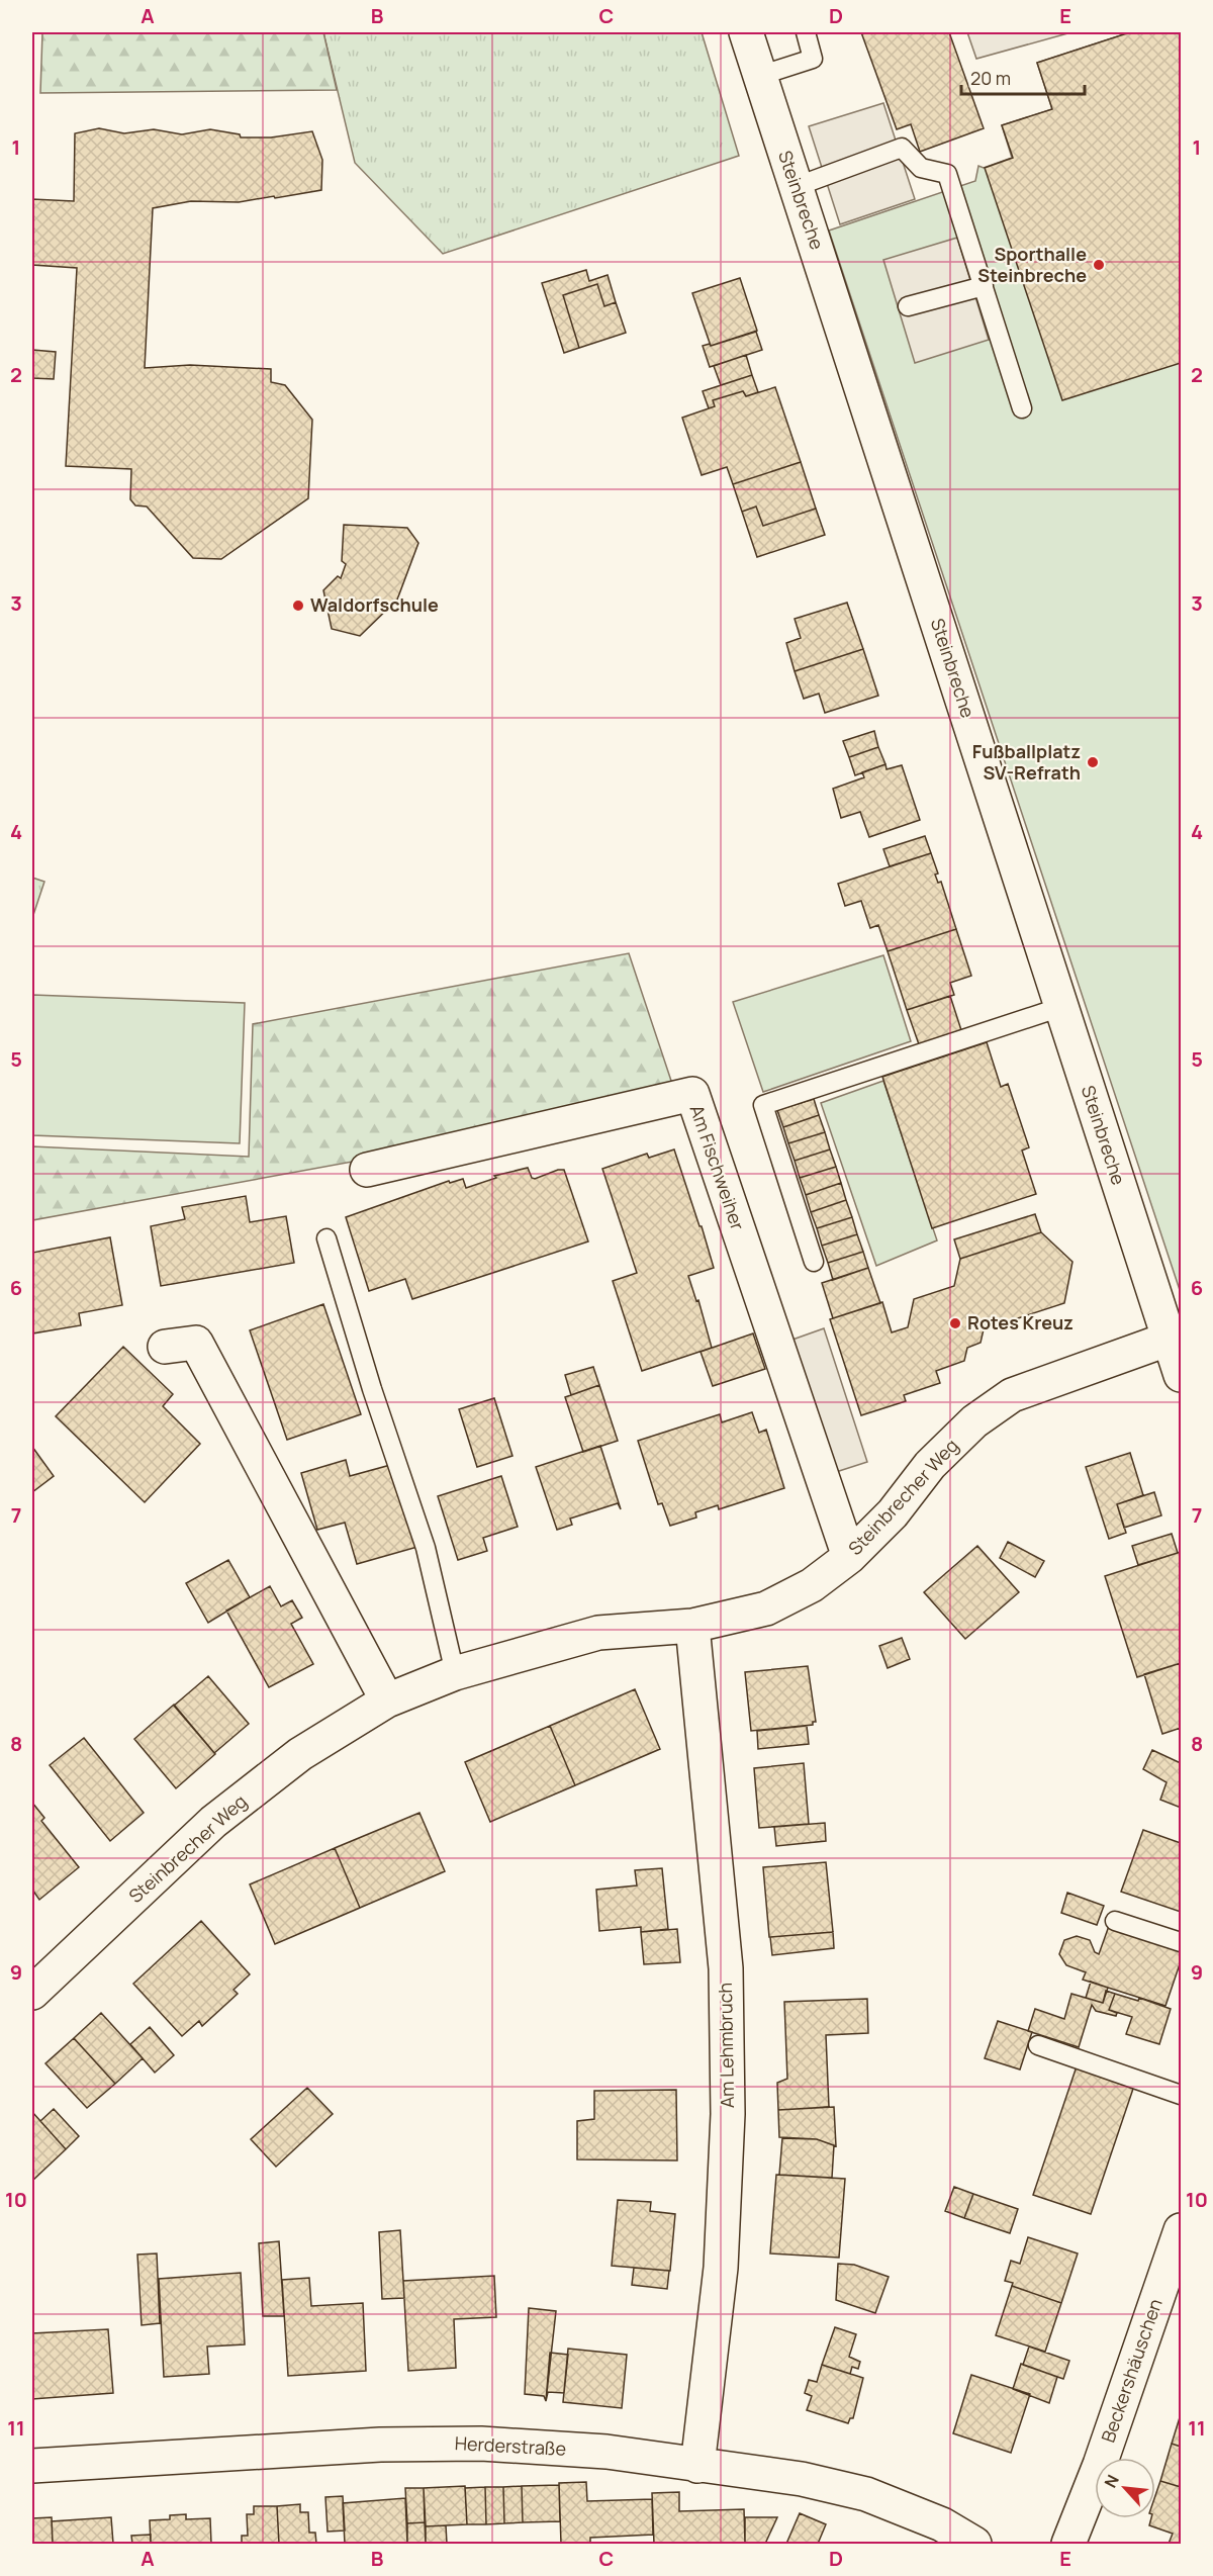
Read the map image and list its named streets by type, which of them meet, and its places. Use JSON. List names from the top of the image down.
{
  "streets": {
    "street": [
      "Steinbreche",
      "Am Fischweiher",
      "Steinbrecher Weg",
      "Am Lehmbruch",
      "Beckershäuschen",
      "Herderstraße"
    ]
  },
  "crossings": [
    ["Steinbreche", "Steinbrecher Weg"],
    ["Am Fischweiher", "Steinbrecher Weg"],
    ["Steinbrecher Weg", "Am Lehmbruch"],
    ["Am Lehmbruch", "Herderstraße"]
  ],
  "places": [
    "Sporthalle Steinbreche",
    "Waldorfschule",
    "Fußballplatz SV-Refrath",
    "Rotes Kreuz"
  ],
  "scale_bar": "20 m",
  "north": "top left",
  "grid": {
    "columns": [
      "A",
      "B",
      "C",
      "D",
      "E"
    ],
    "rows": [
      "1",
      "2",
      "3",
      "4",
      "5",
      "6",
      "7",
      "8",
      "9",
      "10",
      "11"
    ]
  }
}
